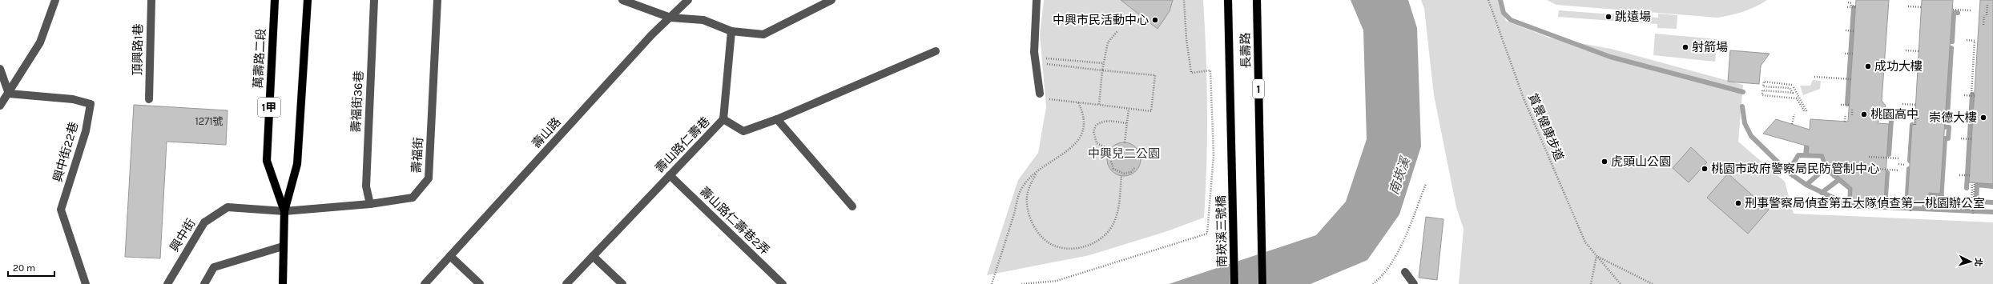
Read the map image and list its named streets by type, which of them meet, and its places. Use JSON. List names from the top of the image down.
{
  "streets": {
    "main road": [
      "長壽路",
      "萬壽路二段",
      "1",
      "1甲",
      "南崁溪三號橋"
    ],
    "street": [
      "頂興路1巷",
      "壽福街36巷",
      "壽山路",
      "壽山路仁壽巷",
      "興中街22巷",
      "壽福街",
      "壽山路仁壽巷2弄",
      "興中街"
    ],
    "path": ["賞景健康步道"]
  },
  "crossings": [
    ["長壽路", "南崁溪三號橋"],
    ["萬壽路二段", "壽福街"],
    ["萬壽路二段", "興中街"],
    ["壽福街36巷", "壽福街"],
    ["壽山路仁壽巷", "壽山路仁壽巷2弄"],
    ["壽福街", "興中街"]
  ],
  "water": ["南崁溪"],
  "parks": ["中興兒二公園"],
  "places": [
    "跳遠場",
    "中興市民活動中心",
    "射箭場",
    "成功大樓",
    "桃園高中",
    "崇德大樓",
    "虎頭山公園",
    "桃園市政府警察局民防管制中心",
    "刑事警察局偵查第五大隊偵查第一桃園辦公室"
  ],
  "house_numbers": ["1271號"],
  "scale_bar": "20 m",
  "north": "right"
}
